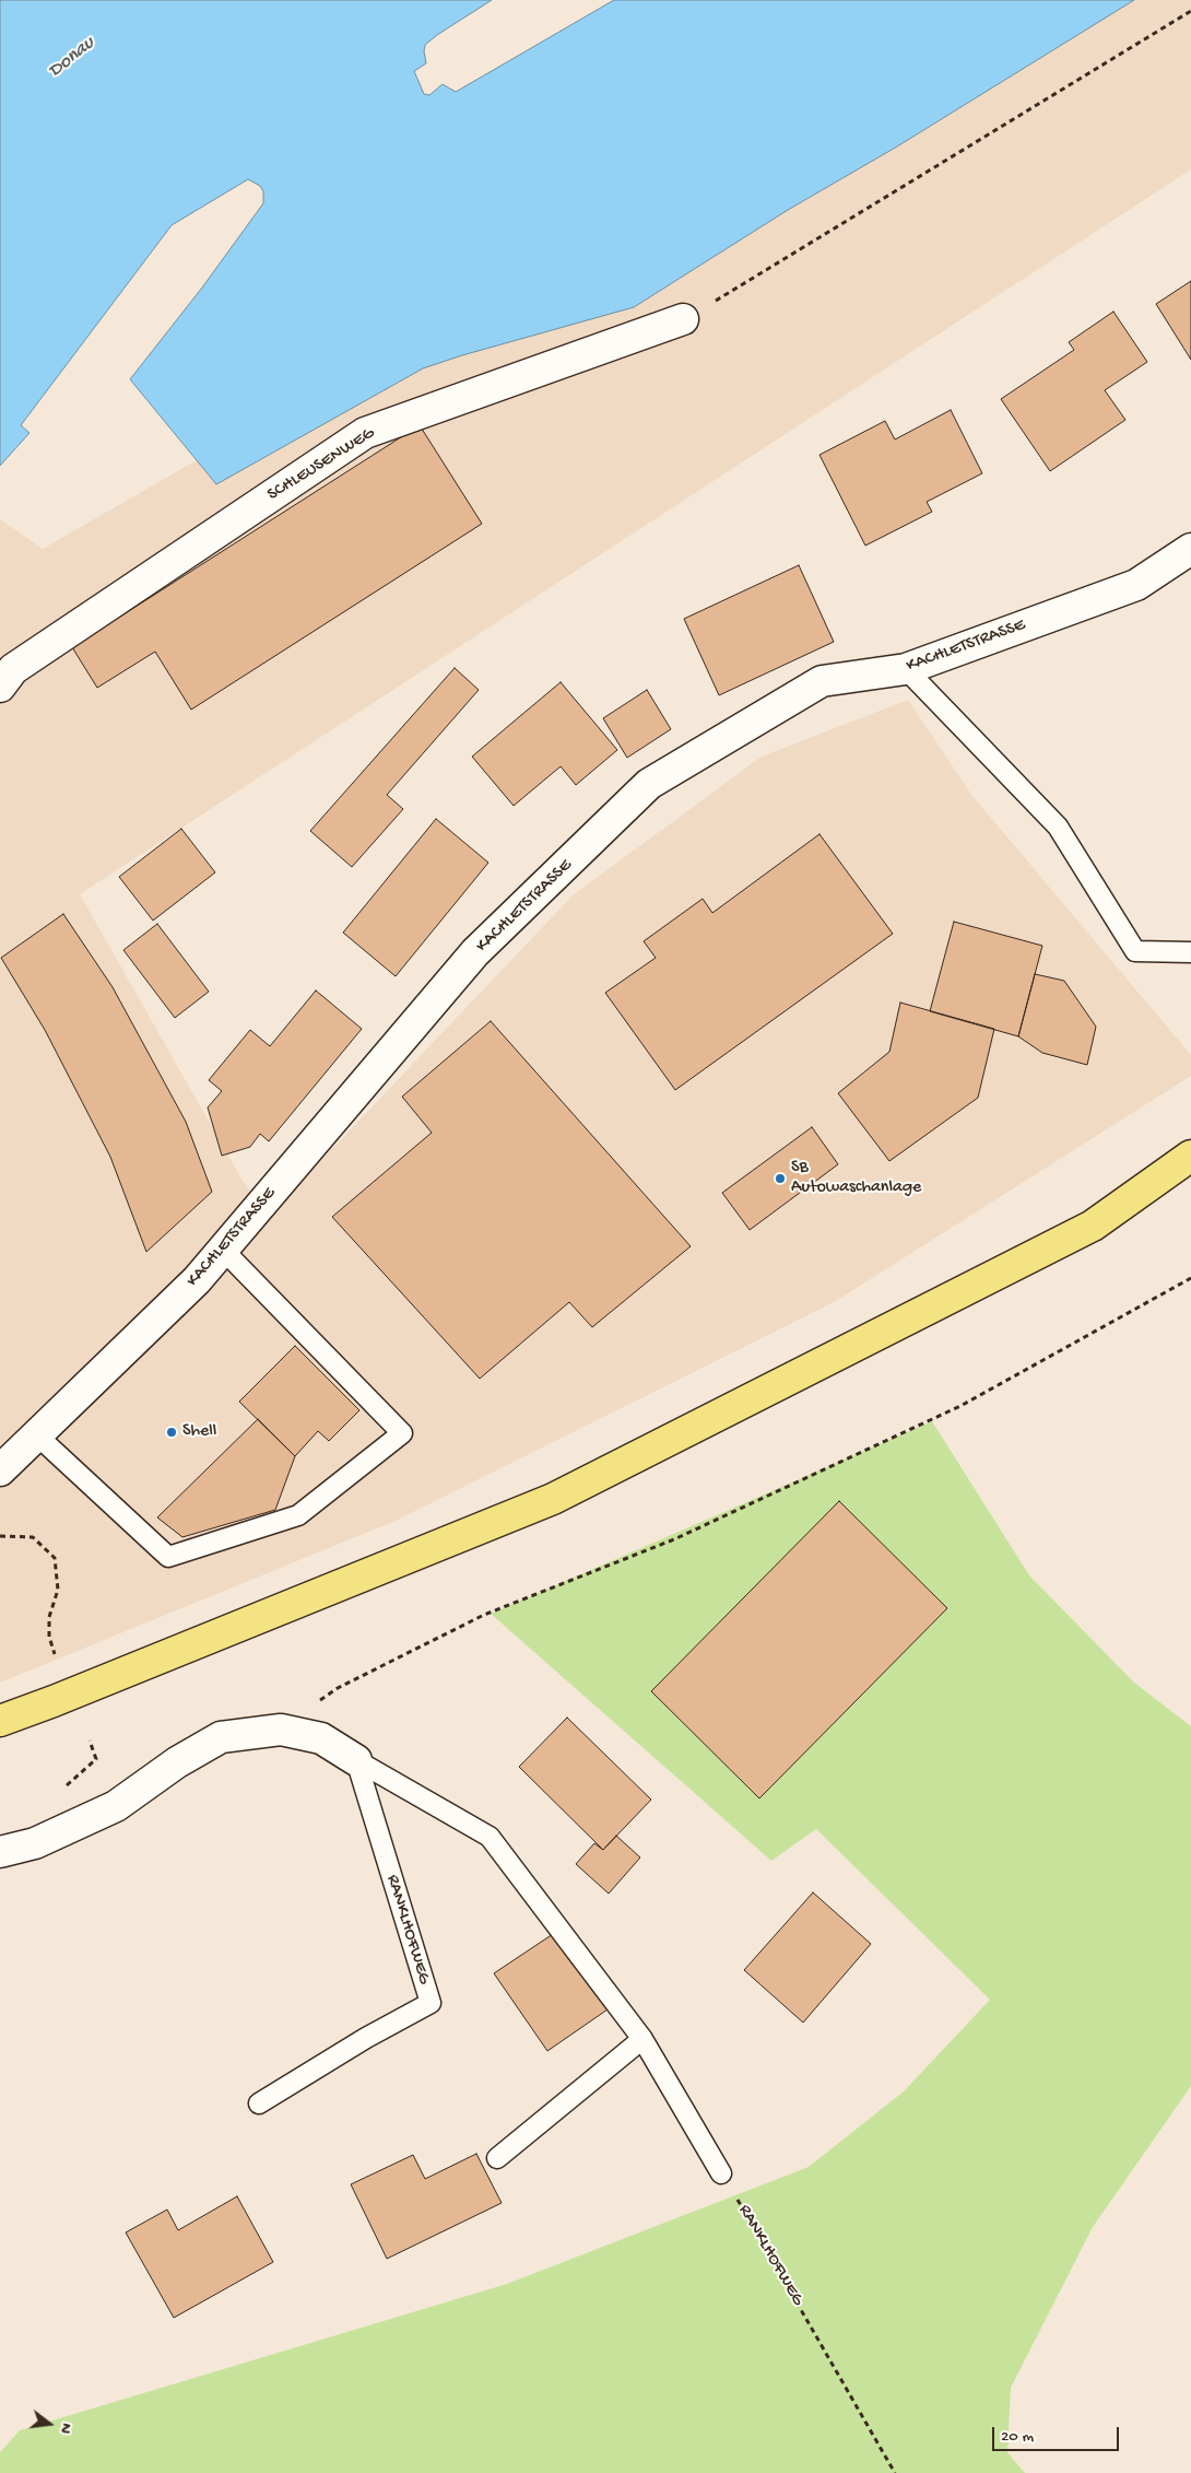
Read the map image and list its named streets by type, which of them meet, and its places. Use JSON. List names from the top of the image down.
{
  "streets": {
    "street": ["SCHLEUSENWEG", "KACHLETSTRASSE"],
    "lane": ["RANKLHOFWEG"]
  },
  "water": ["Donau"],
  "places": ["SB Autowaschanlage", "Shell"],
  "scale_bar": "20 m",
  "north": "right"
}
